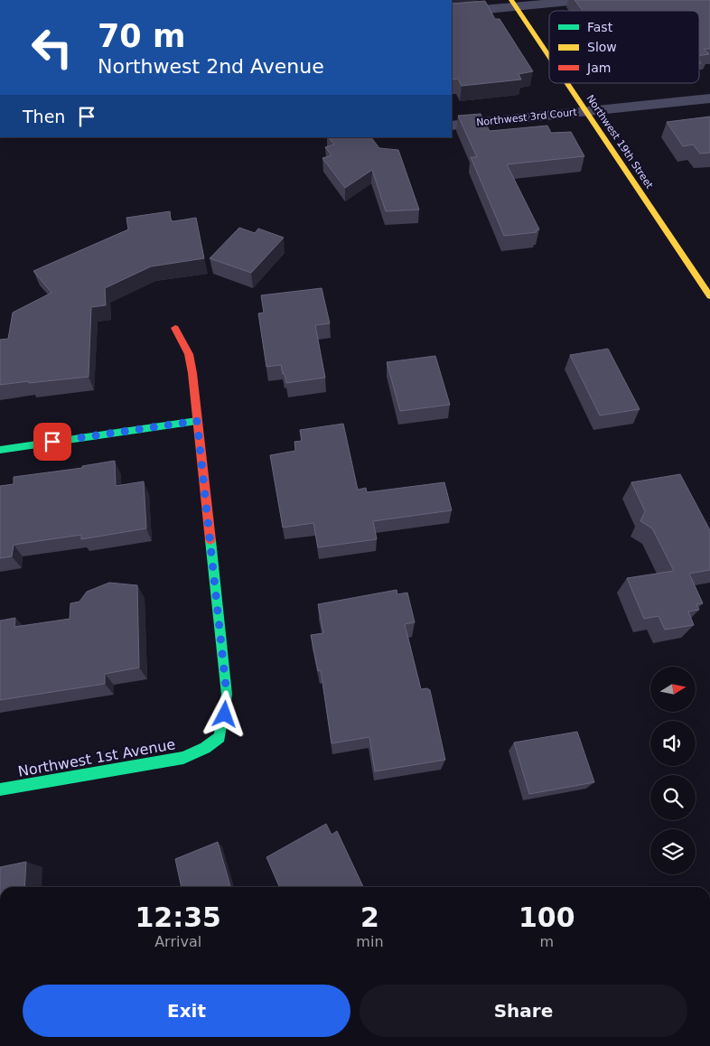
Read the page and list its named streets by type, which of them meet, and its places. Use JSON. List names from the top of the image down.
{
  "streets": {
    "street": ["Northwest 3rd Court", "Northwest 19th Street", "Northwest 1st Avenue"]
  },
  "crossings": [
    ["Northwest 3rd Court", "Northwest 19th Street"]
  ],
  "legend": ["Fast", "Slow", "Jam"],
  "north": "right",
  "page": {
    "turn": ["70 m", "Northwest 2nd Avenue"],
    "then": "Then",
    "eta": [
      "12:35",
      "Arrival",
      "2",
      "min",
      "100",
      "m"
    ],
    "buttons": ["Exit", "Share"]
  }
}
